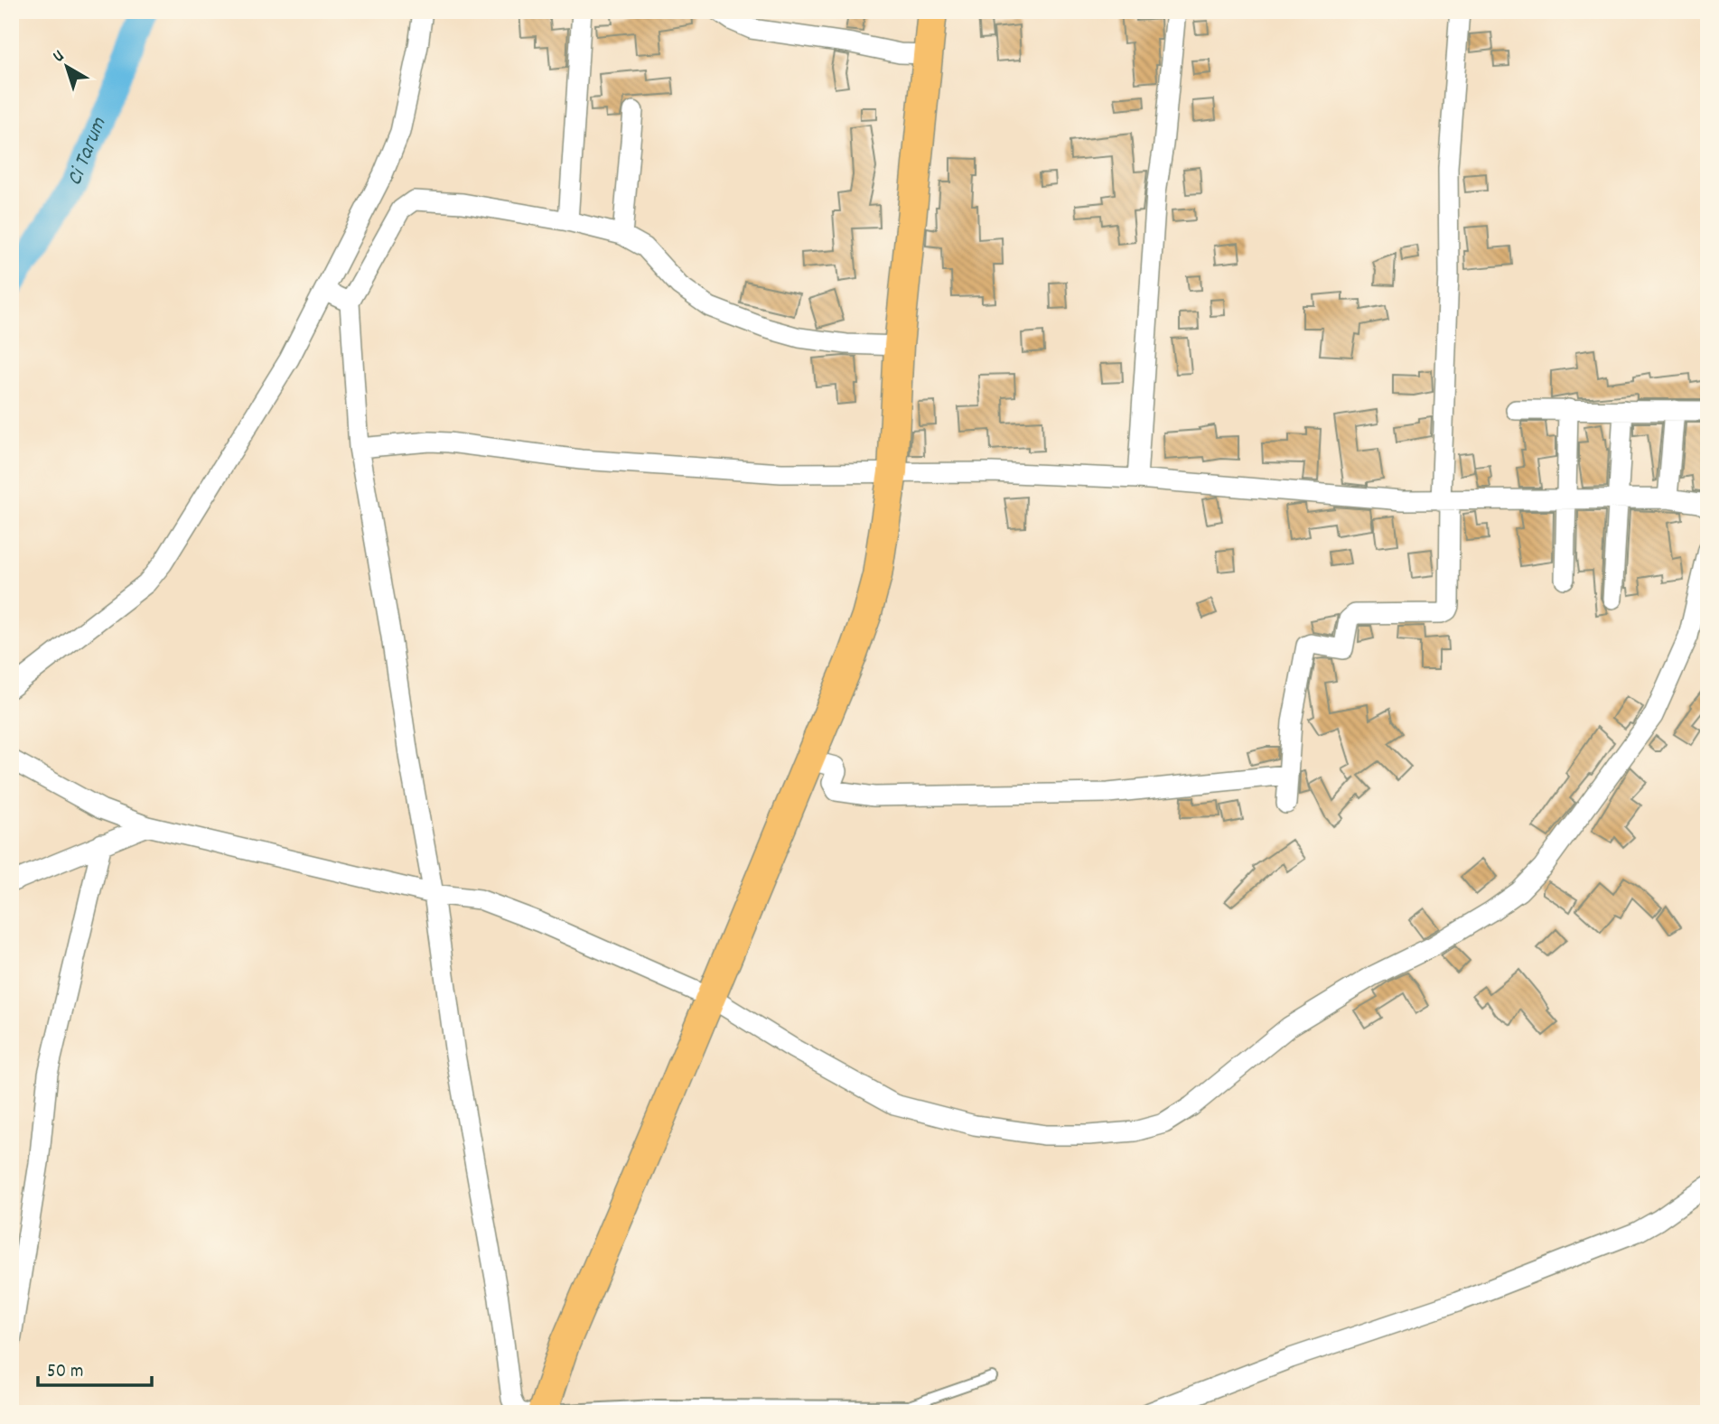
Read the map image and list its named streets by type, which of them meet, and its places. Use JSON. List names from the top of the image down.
{
  "water": ["Ci Tarum"],
  "scale_bar": "50 m",
  "north": "top left"
}
